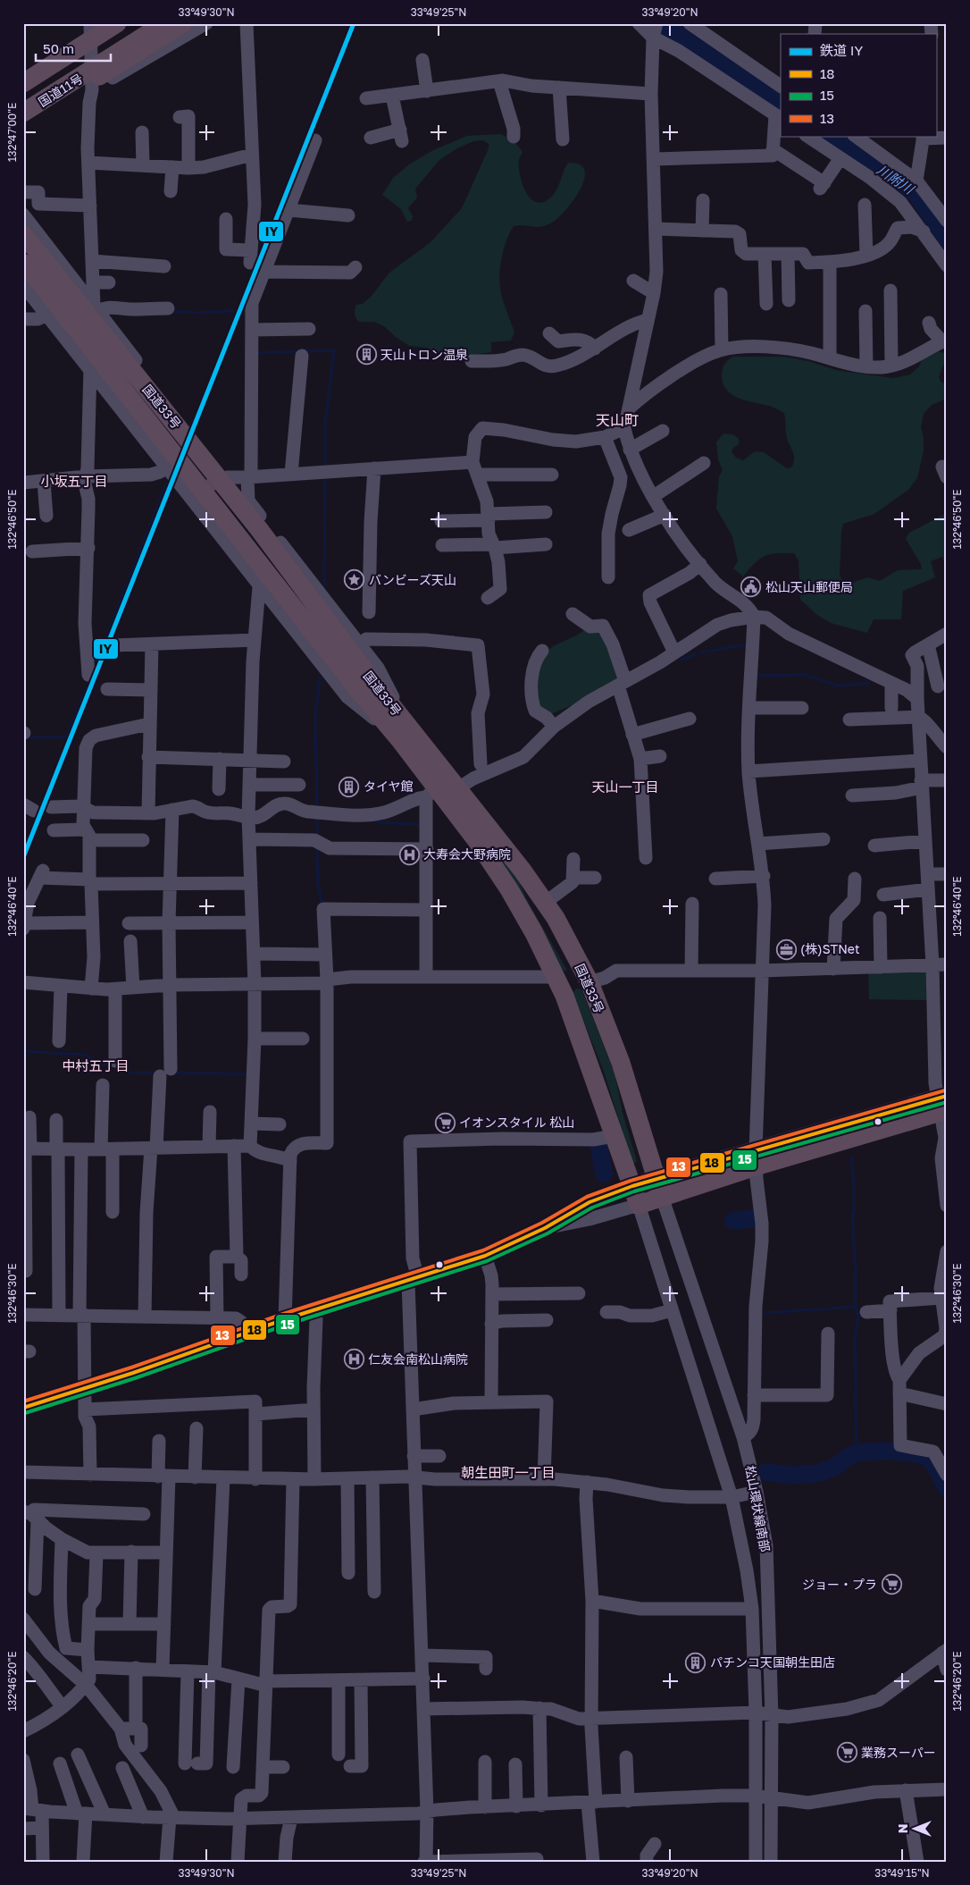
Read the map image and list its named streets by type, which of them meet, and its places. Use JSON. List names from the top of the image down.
{
  "streets": {
    "highway": ["国道11号", "国道33号"],
    "street": ["松山環状線南部"]
  },
  "crossings": [
    ["国道33号", "松山環状線南部"]
  ],
  "districts": [
    "天山町",
    "小坂五丁目",
    "天山一丁目",
    "中村五丁目",
    "朝生田町一丁目"
  ],
  "water": ["川附川"],
  "places": {
    "building": ["天山トロン温泉", "タイヤ館", "パチンコ天国朝生田店"],
    "place": ["バンビーズ天山"],
    "public building": ["松山天山郵便局"],
    "hospital": ["大寿会大野病院", "仁友会南松山病院"],
    "office": ["(株)STNet"],
    "supermarket": ["イオンスタイル 松山", "ジョー・プラ", "業務スーパー"]
  },
  "lines": [
    "rail line IY",
    "transit line 13",
    "transit line 18",
    "transit line 15"
  ],
  "legend": [
    "鉄道 IY",
    "18",
    "15",
    "13"
  ],
  "scale_bar": "50 m",
  "north": "left",
  "coordinates": [
    "33°49'30\"N",
    "33°49'25\"N",
    "33°49'20\"N",
    "132°47'00\"E",
    "132°46'50\"E",
    "132°46'40\"E",
    "132°46'30\"E",
    "132°46'20\"E",
    "33°49'15\"N"
  ]
}
